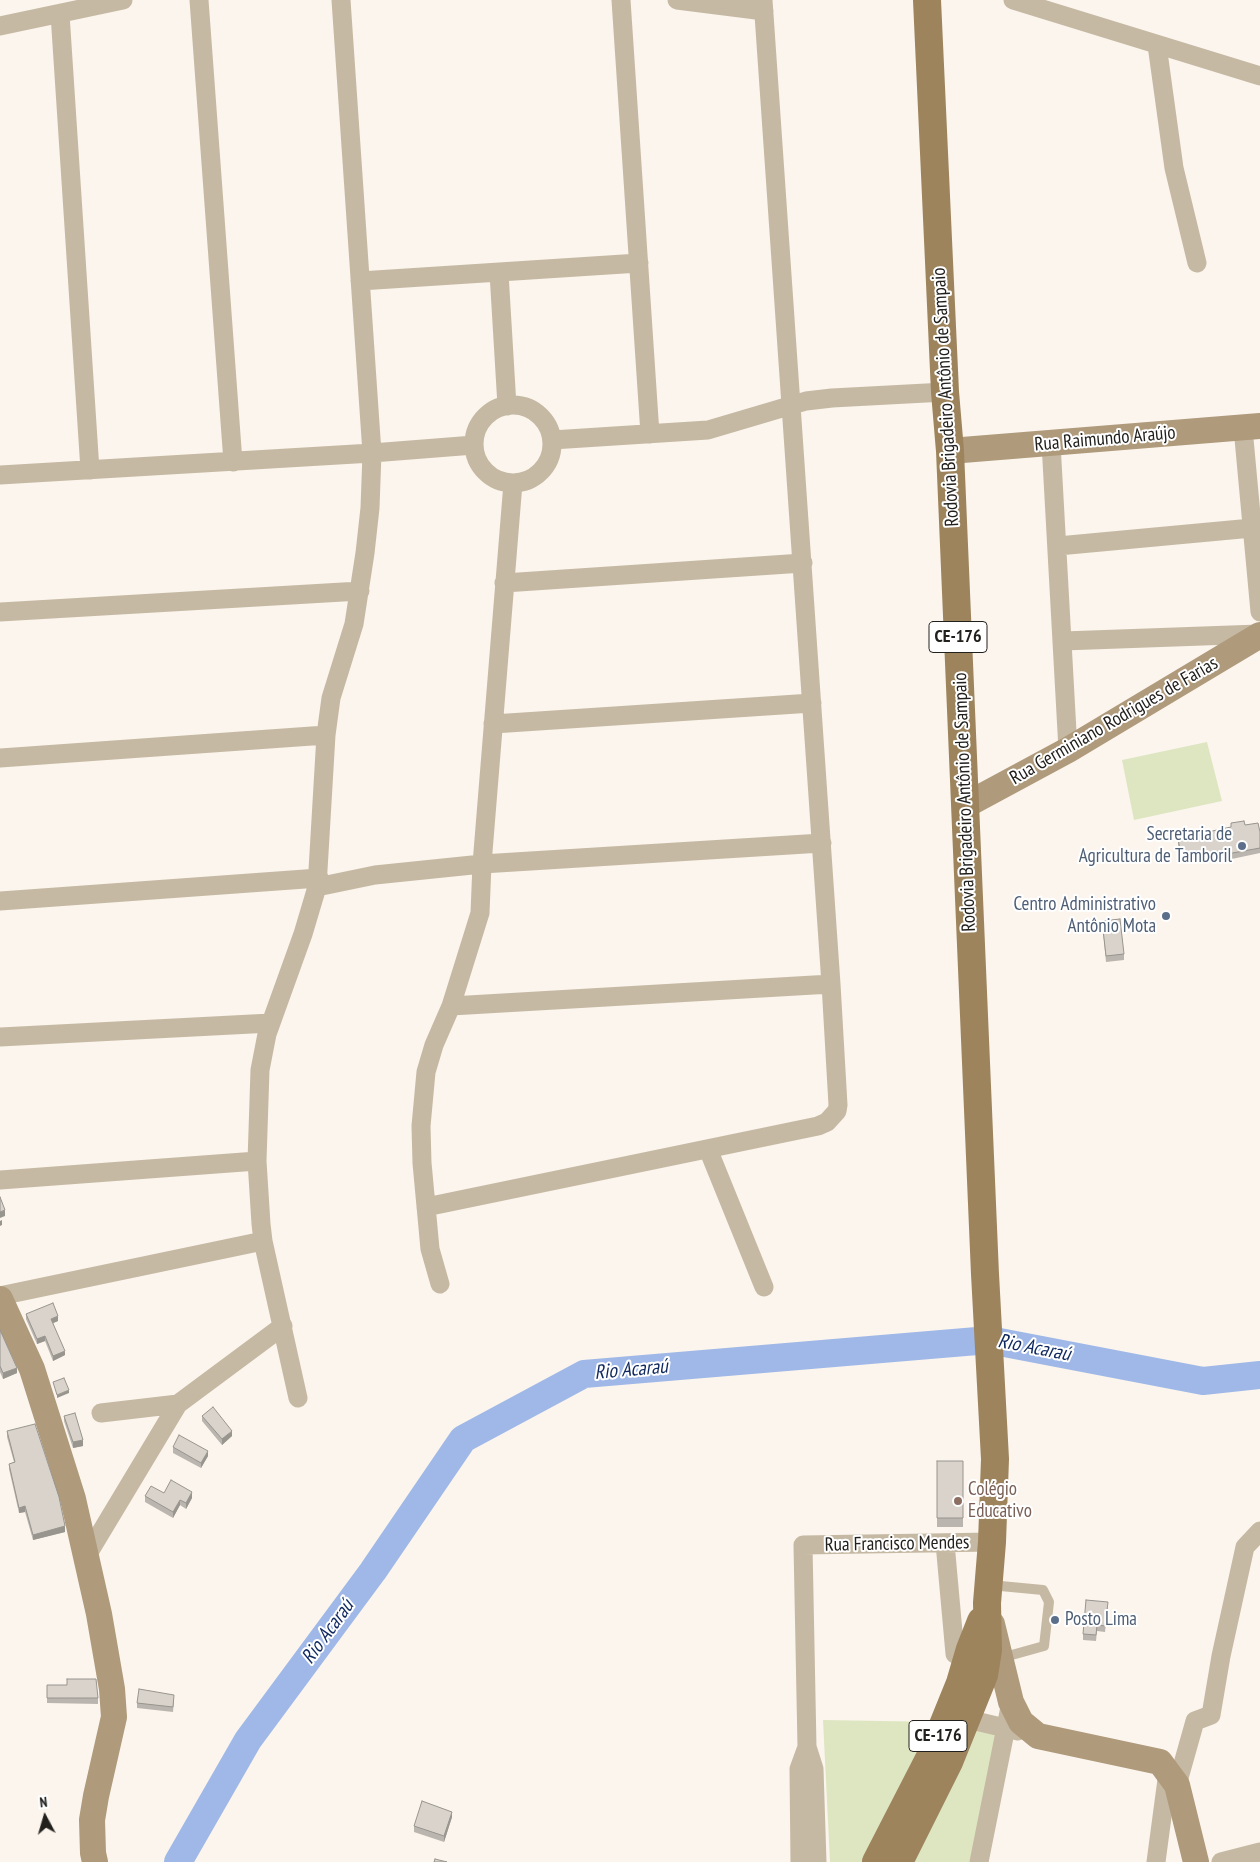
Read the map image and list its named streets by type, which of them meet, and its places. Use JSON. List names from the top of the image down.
{
  "streets": {
    "main road": ["Rodovia Brigadeiro Antônio de Sampaio", "CE-176"],
    "street": ["Rua Raimundo Araújo", "Rua Germiniano Rodrigues de Farias", "Rua Francisco Mendes"]
  },
  "crossings": [
    ["Rodovia Brigadeiro Antônio de Sampaio", "Rua Raimundo Araújo"],
    ["Rodovia Brigadeiro Antônio de Sampaio", "CE-176"],
    ["Rodovia Brigadeiro Antônio de Sampaio", "Rua Germiniano Rodrigues de Farias"],
    ["Rodovia Brigadeiro Antônio de Sampaio", "Rua Francisco Mendes"],
    ["CE-176", "Rua Francisco Mendes"]
  ],
  "water": ["Rio Acaraú"],
  "places": [
    "Secretaria de Agricultura de Tamboril",
    "Centro Administrativo Antônio Mota",
    "Colégio Educativo",
    "Posto Lima"
  ],
  "north": "top"
}
